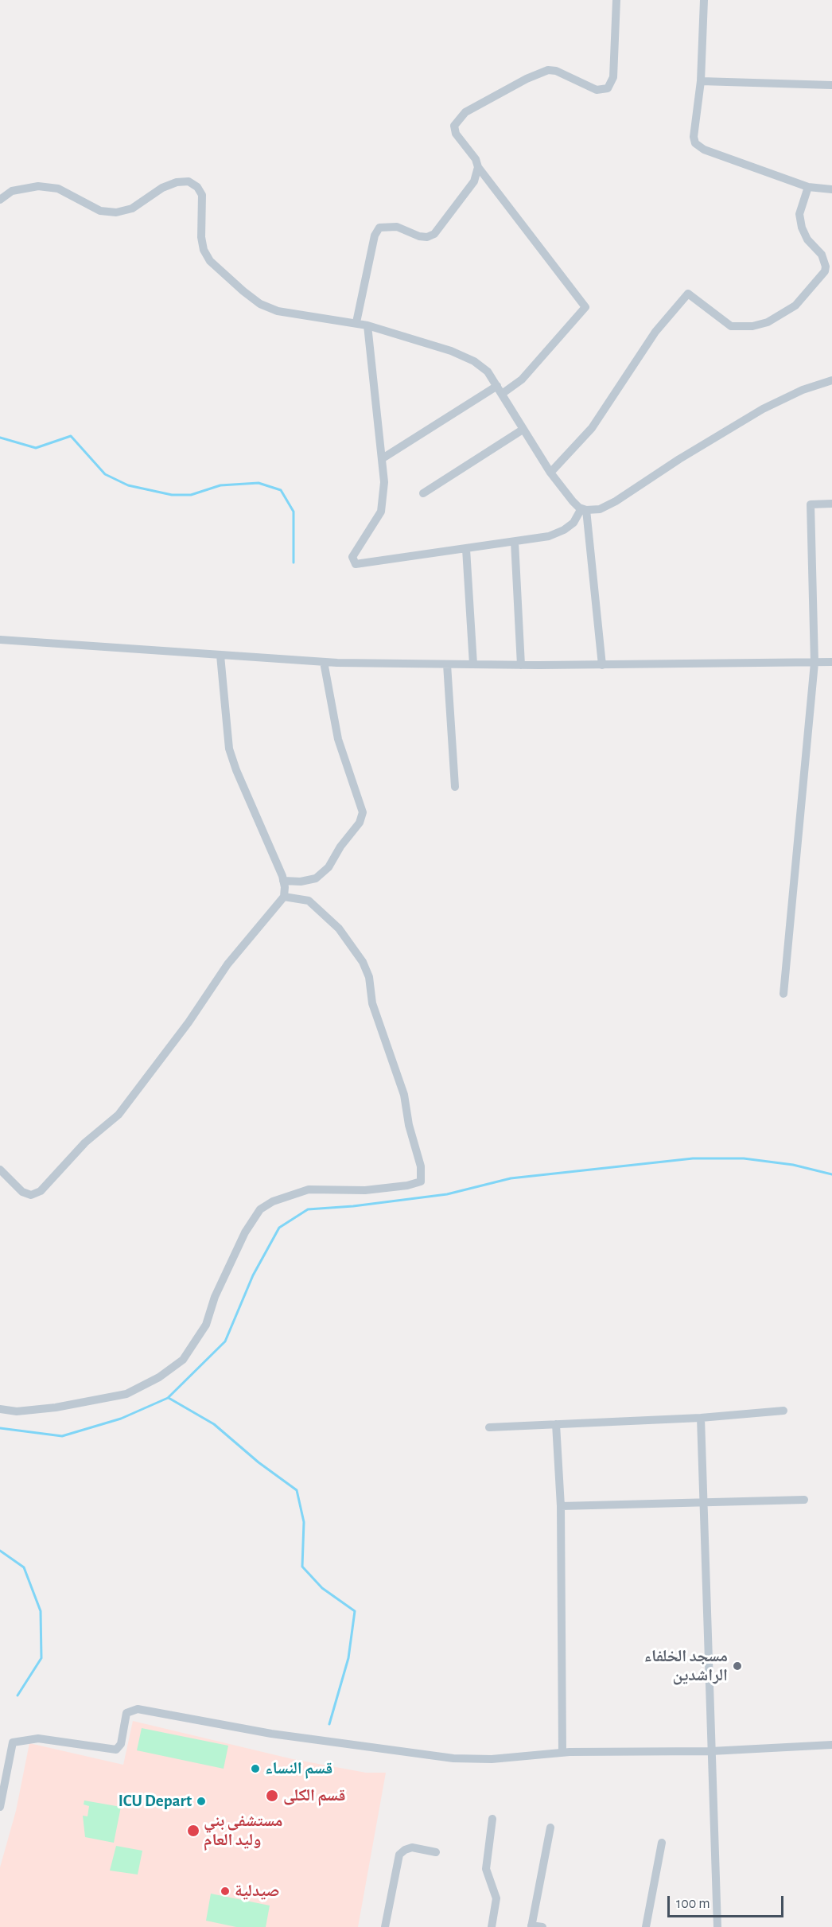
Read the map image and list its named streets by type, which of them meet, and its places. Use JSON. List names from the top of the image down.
{
  "places": [
    "مسجد الخلفاء الراشدين",
    "قسم النساء",
    "قسم الكلى",
    "ICU Depart",
    "مستشفى بني وليد العام",
    "صيدلية"
  ],
  "scale_bar": "100 m"
}
